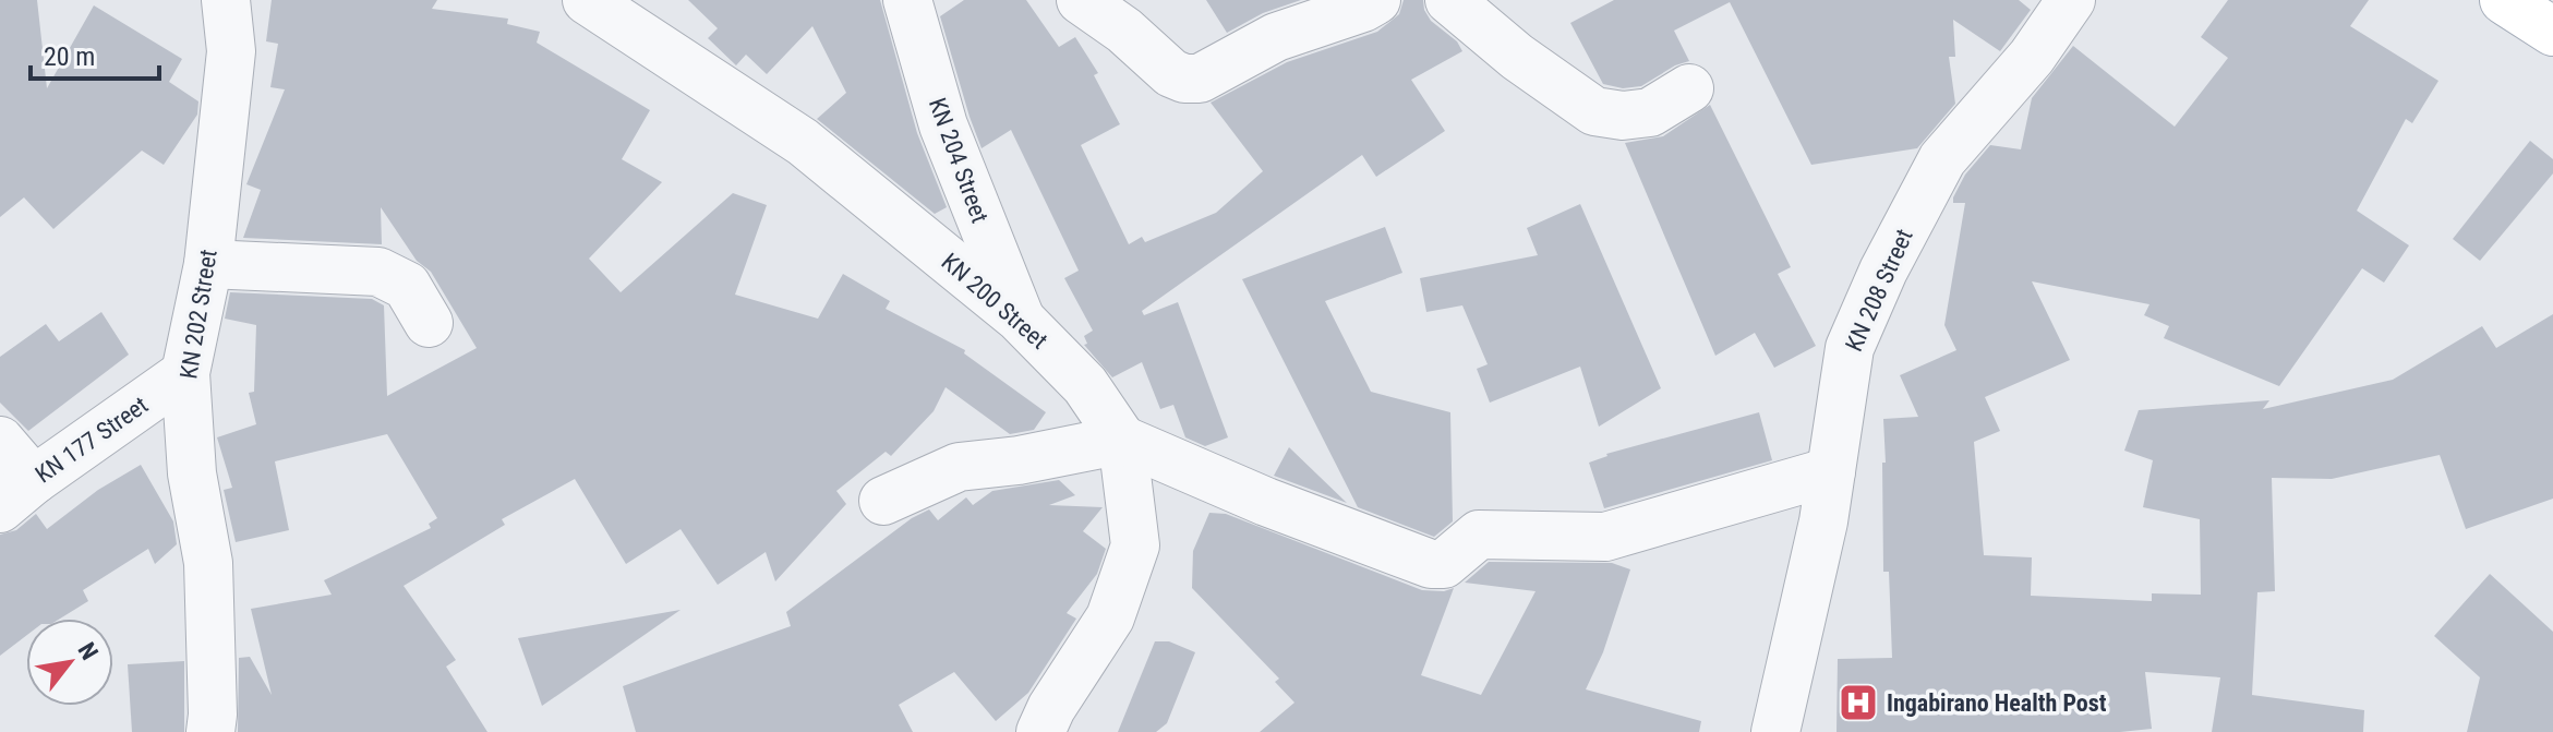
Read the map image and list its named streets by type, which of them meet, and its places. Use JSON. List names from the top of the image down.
{
  "streets": {
    "street": [
      "KN 204 Street",
      "KN 208 Street",
      "KN 200 Street",
      "KN 202 Street",
      "KN 177 Street"
    ]
  },
  "crossings": [
    ["KN 204 Street", "KN 200 Street"],
    ["KN 202 Street", "KN 177 Street"]
  ],
  "places": {
    "hospital": ["Ingabirano Health Post"]
  },
  "scale_bar": "20 m",
  "north": "top right"
}
